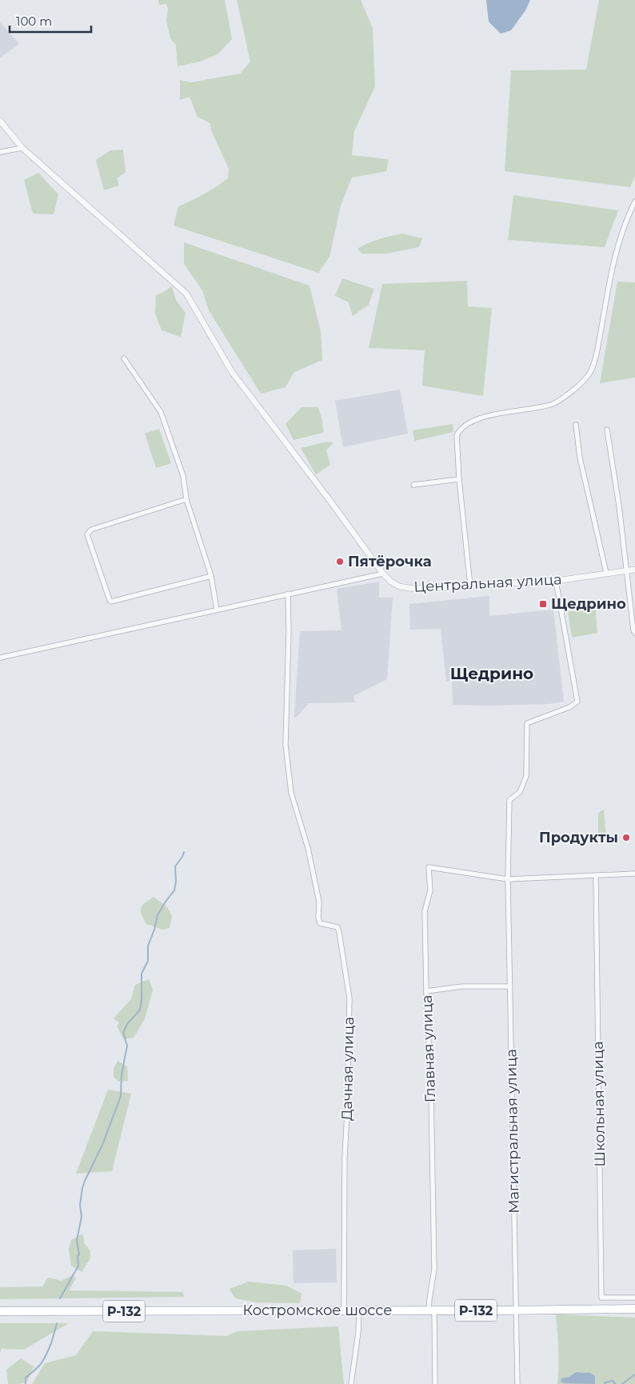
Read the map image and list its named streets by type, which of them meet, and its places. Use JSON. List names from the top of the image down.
{
  "streets": {
    "highway": ["Костромское шоссе", "Р-132"],
    "street": [
      "Центральная улица",
      "Главная улица",
      "Дачная улица",
      "Школьная улица",
      "Магистральная улица"
    ]
  },
  "crossings": [
    ["Центральная улица", "Магистральная улица"],
    ["Главная улица", "Магистральная улица"],
    ["Главная улица", "Костромское шоссе"],
    ["Дачная улица", "Костромское шоссе"],
    ["Магистральная улица", "Костромское шоссе"]
  ],
  "districts": ["Щедрино"],
  "places": {
    "other": ["Пятёрочка", "Продукты"],
    "transit": ["Щедрино"]
  },
  "scale_bar": "100 m"
}
